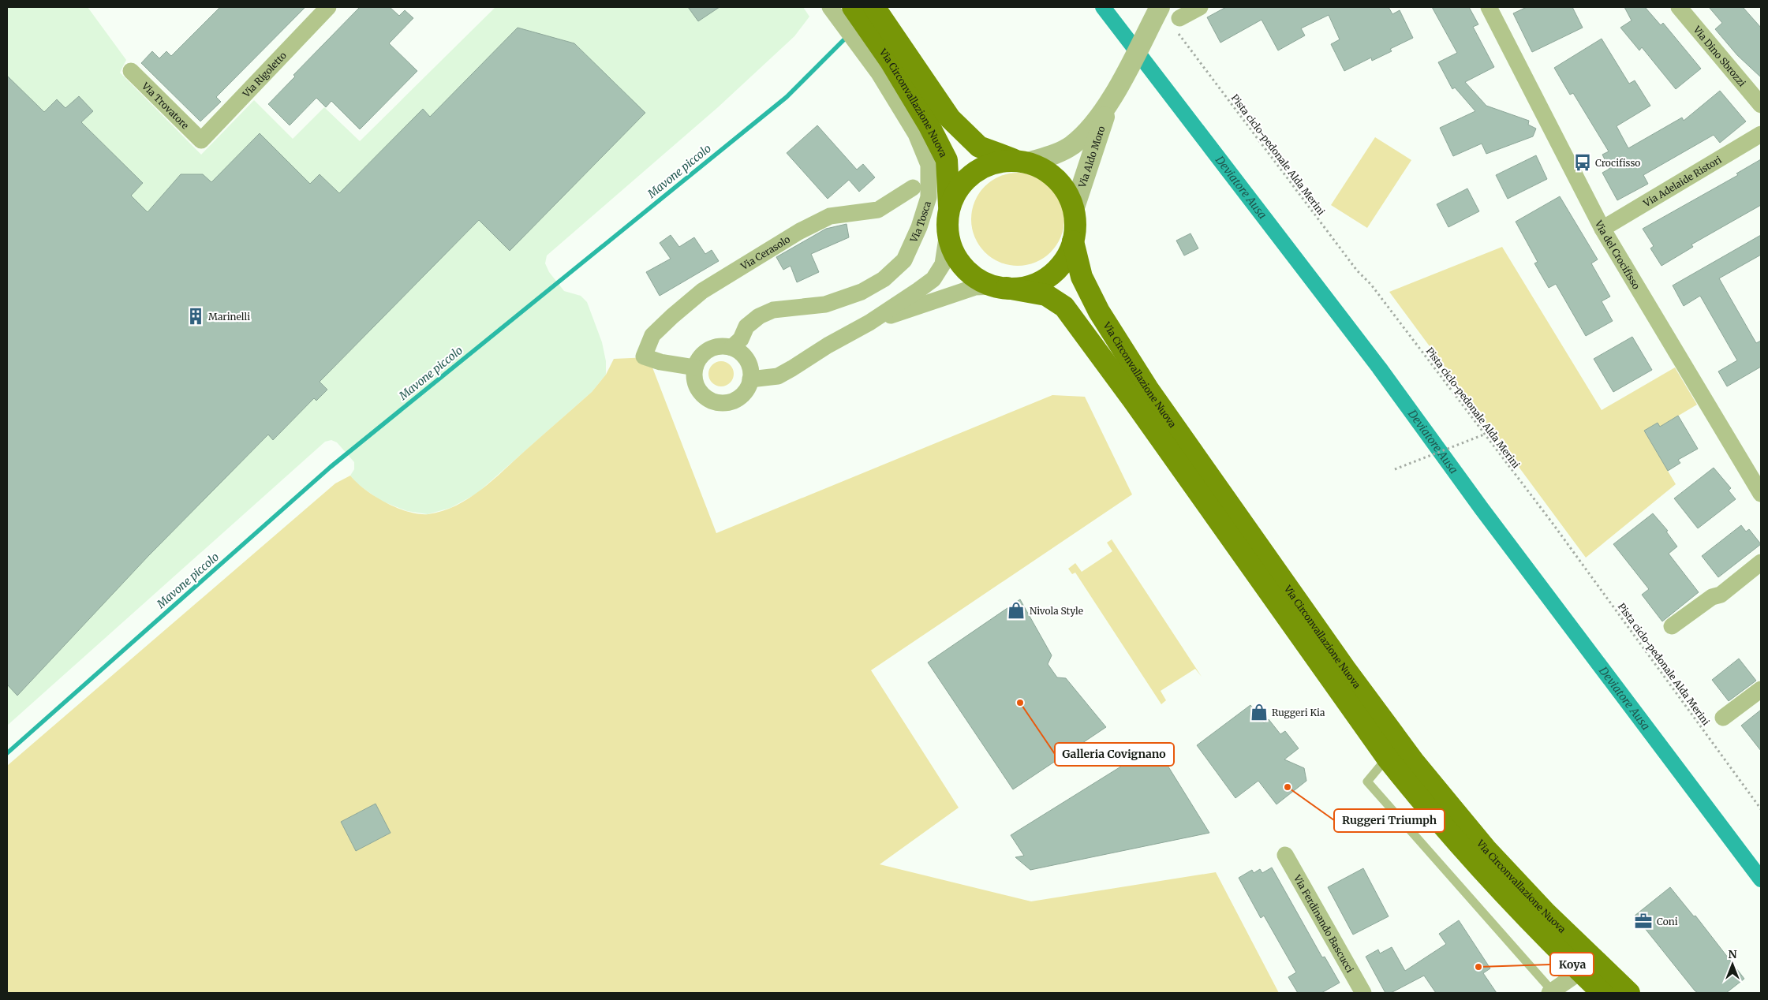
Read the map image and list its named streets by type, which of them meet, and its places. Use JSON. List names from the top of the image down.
{
  "streets": {
    "main road": ["Via Circonvallazione Nuova"],
    "street": [
      "Via Dino Sbrozzi",
      "Via Rigoletto",
      "Via Trovatore",
      "Via Aldo Moro",
      "Via Adelaide Ristori",
      "Via Tosca",
      "Via Cerasolo",
      "Via del Crocifisso",
      "Via Ferdinando Bascucci"
    ],
    "path": ["Pista ciclo-pedonale Alda Merini"]
  },
  "crossings": [
    ["Via Rigoletto", "Via Trovatore"],
    ["Via Circonvallazione Nuova", "Via Aldo Moro"],
    ["Via Circonvallazione Nuova", "Via Tosca"],
    ["Via Adelaide Ristori", "Via del Crocifisso"],
    ["Via Tosca", "Via Cerasolo"]
  ],
  "water": ["Mavone piccolo", "Deviatore Ausa"],
  "places": {
    "bus stop": ["Crocifisso"],
    "building": ["Marinelli"],
    "shop": ["Nivola Style", "Ruggeri Kia"],
    "other": ["Galleria Covignano", "Ruggeri Triumph", "Koya"],
    "office": ["Coni"]
  },
  "north": "top"
}
